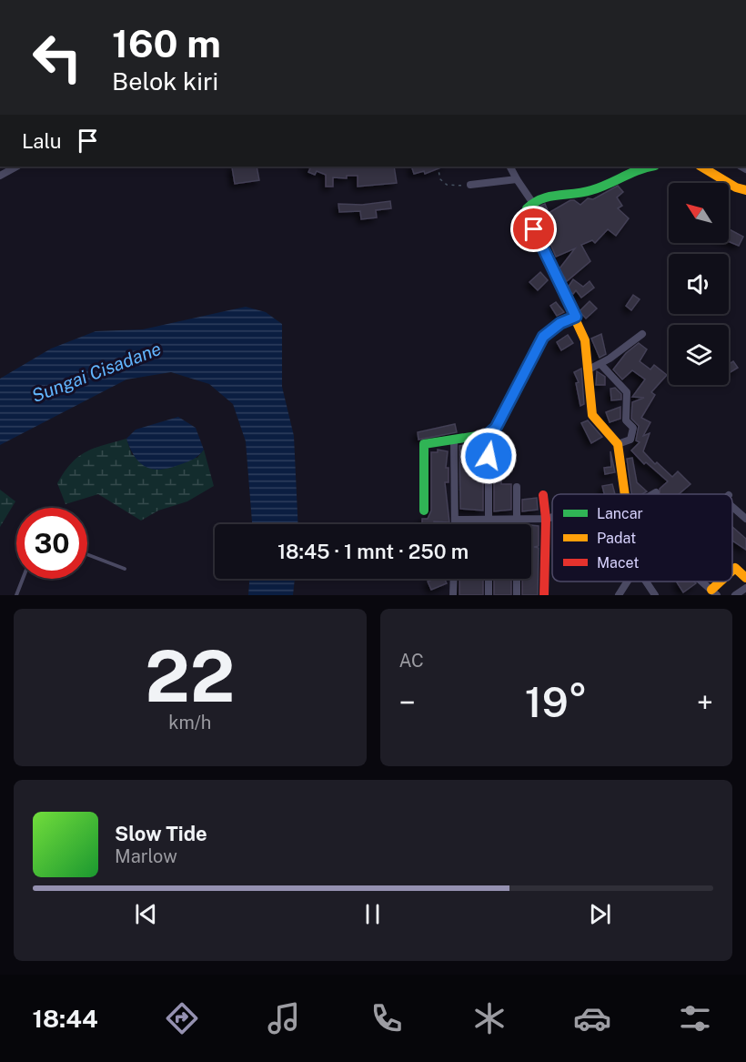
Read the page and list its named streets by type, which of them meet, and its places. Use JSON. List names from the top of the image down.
{
  "water": ["Sungai Cisadane"],
  "legend": ["Lancar", "Padat", "Macet"],
  "north": "top left",
  "page": {
    "turn": ["160 m", "Belok kiri"],
    "then": "Lalu",
    "limit": "30",
    "trip": "18:45 · 1 mnt · 250 m",
    "tile": [
      ["22", "km/h"],
      "AC"
    ],
    "heat": ["−", "19°", "+"],
    "song": ["Slow Tide", "Marlow"],
    "tabs": "18:44"
  }
}
